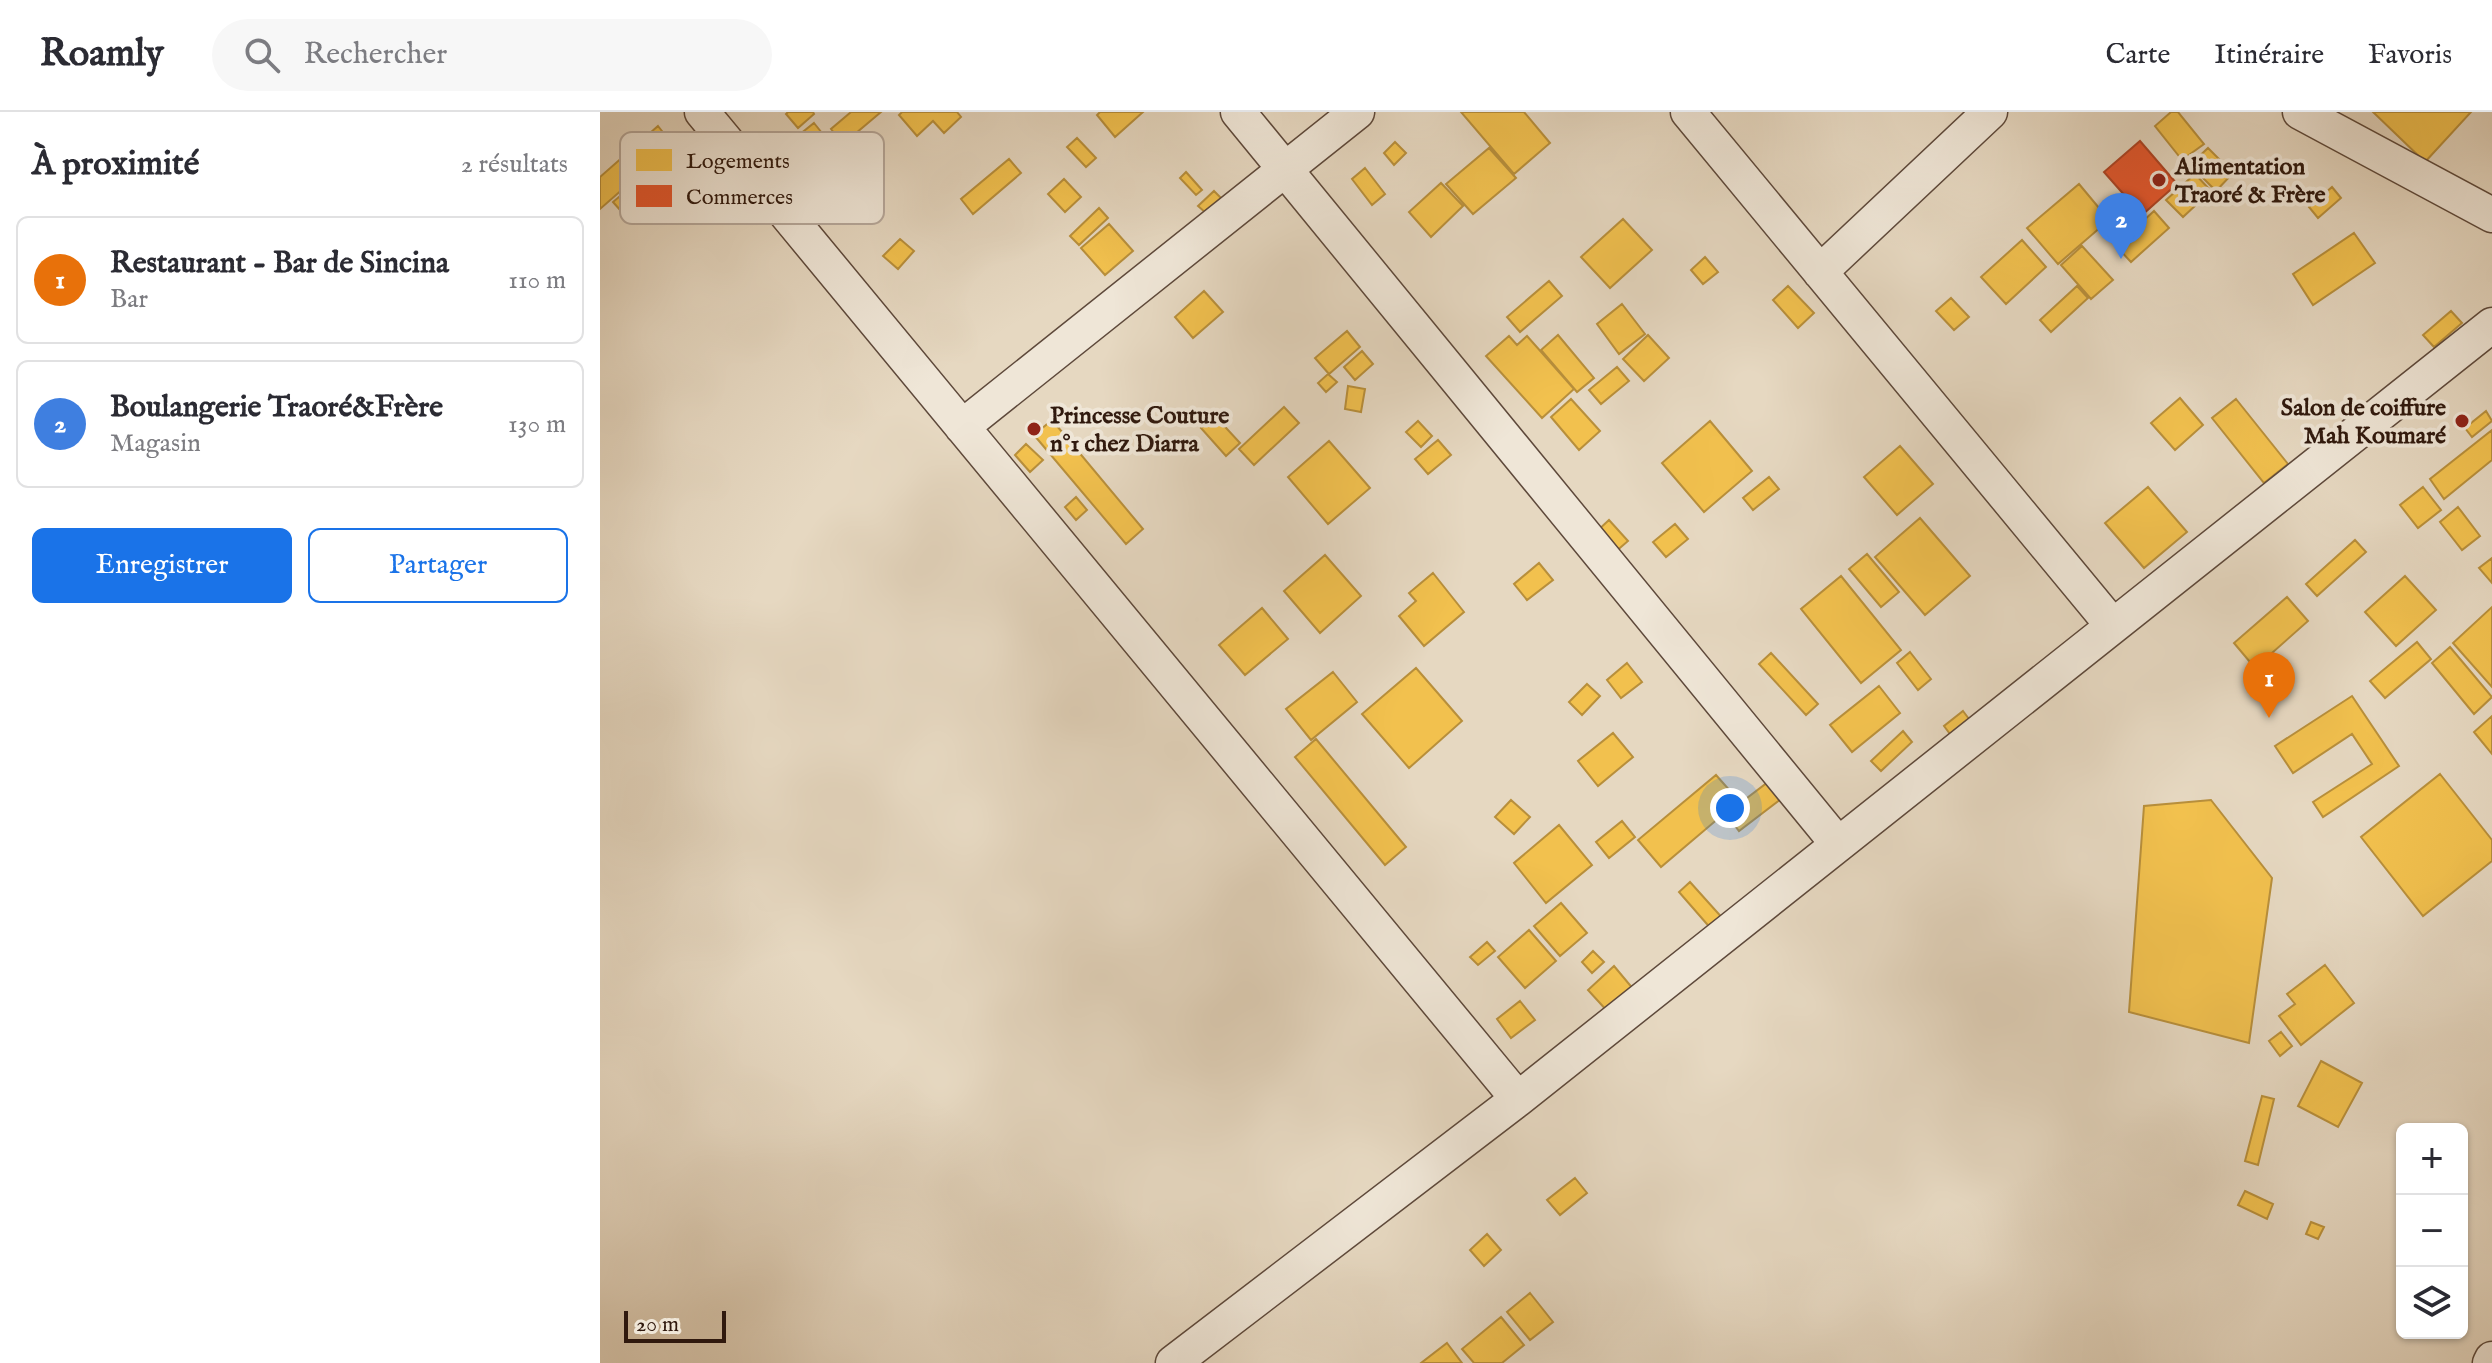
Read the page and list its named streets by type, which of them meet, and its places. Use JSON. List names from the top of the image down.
{
  "places": ["Alimentation Traoré & Frère", "Salon de coiffure Mah Koumaré", "Princesse Couture n°1 chez Diarra"],
  "legend": ["Logements", "Commerces"],
  "scale_bar": "20 m",
  "page": {
    "header": "Roamly",
    "search": "Rechercher",
    "nav": ["Carte", "Itinéraire", "Favoris"],
    "heading": ["À proximité", "2 résultats"],
    "pins": ["2", "1"],
    "list": [
      {
        "mark": "1",
        "name": "Restaurant - Bar de Sincina",
        "note": "Bar",
        "value": "110 m"
      },
      {
        "mark": "2",
        "name": "Boulangerie Traoré&Frère",
        "note": "Magasin",
        "value": "130 m"
      }
    ],
    "buttons": ["Enregistrer", "Partager"],
    "map_buttons": ["+", "−"],
    "scale": "20 m"
  }
}
